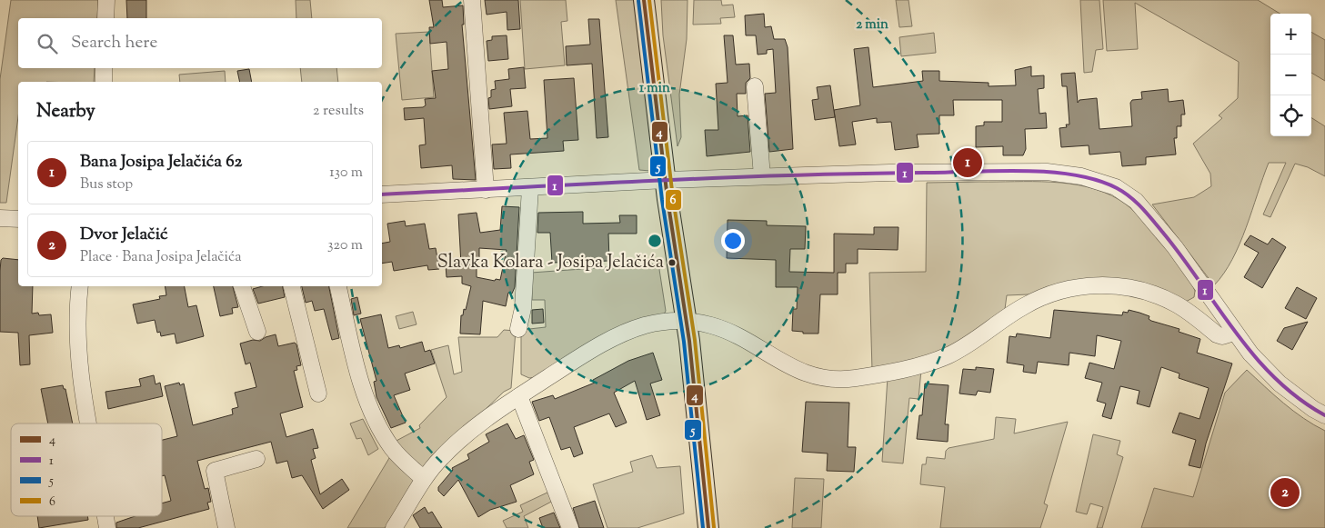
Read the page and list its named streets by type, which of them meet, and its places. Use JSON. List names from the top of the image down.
{
  "places": ["Slavka Kolara - Josipa Jelačića"],
  "lines": [
    "transit line 4",
    "transit line 6",
    "transit line 5",
    "transit line 1"
  ],
  "legend": [
    "4",
    "1",
    "5",
    "6"
  ],
  "page": {
    "map_buttons": ["+", "−"],
    "search": "Search here",
    "heading": ["Nearby", "2 results"],
    "list": [
      {
        "mark": "1",
        "name": "Bana Josipa Jelačića 62",
        "note": "Bus stop",
        "value": "130 m"
      },
      {
        "mark": "2",
        "name": "Dvor Jelačić",
        "note": "Place · Bana Josipa Jelačića",
        "value": "320 m"
      }
    ],
    "pins": ["1", "2"]
  },
  "rings": ["2 min", "1 min"]
}
